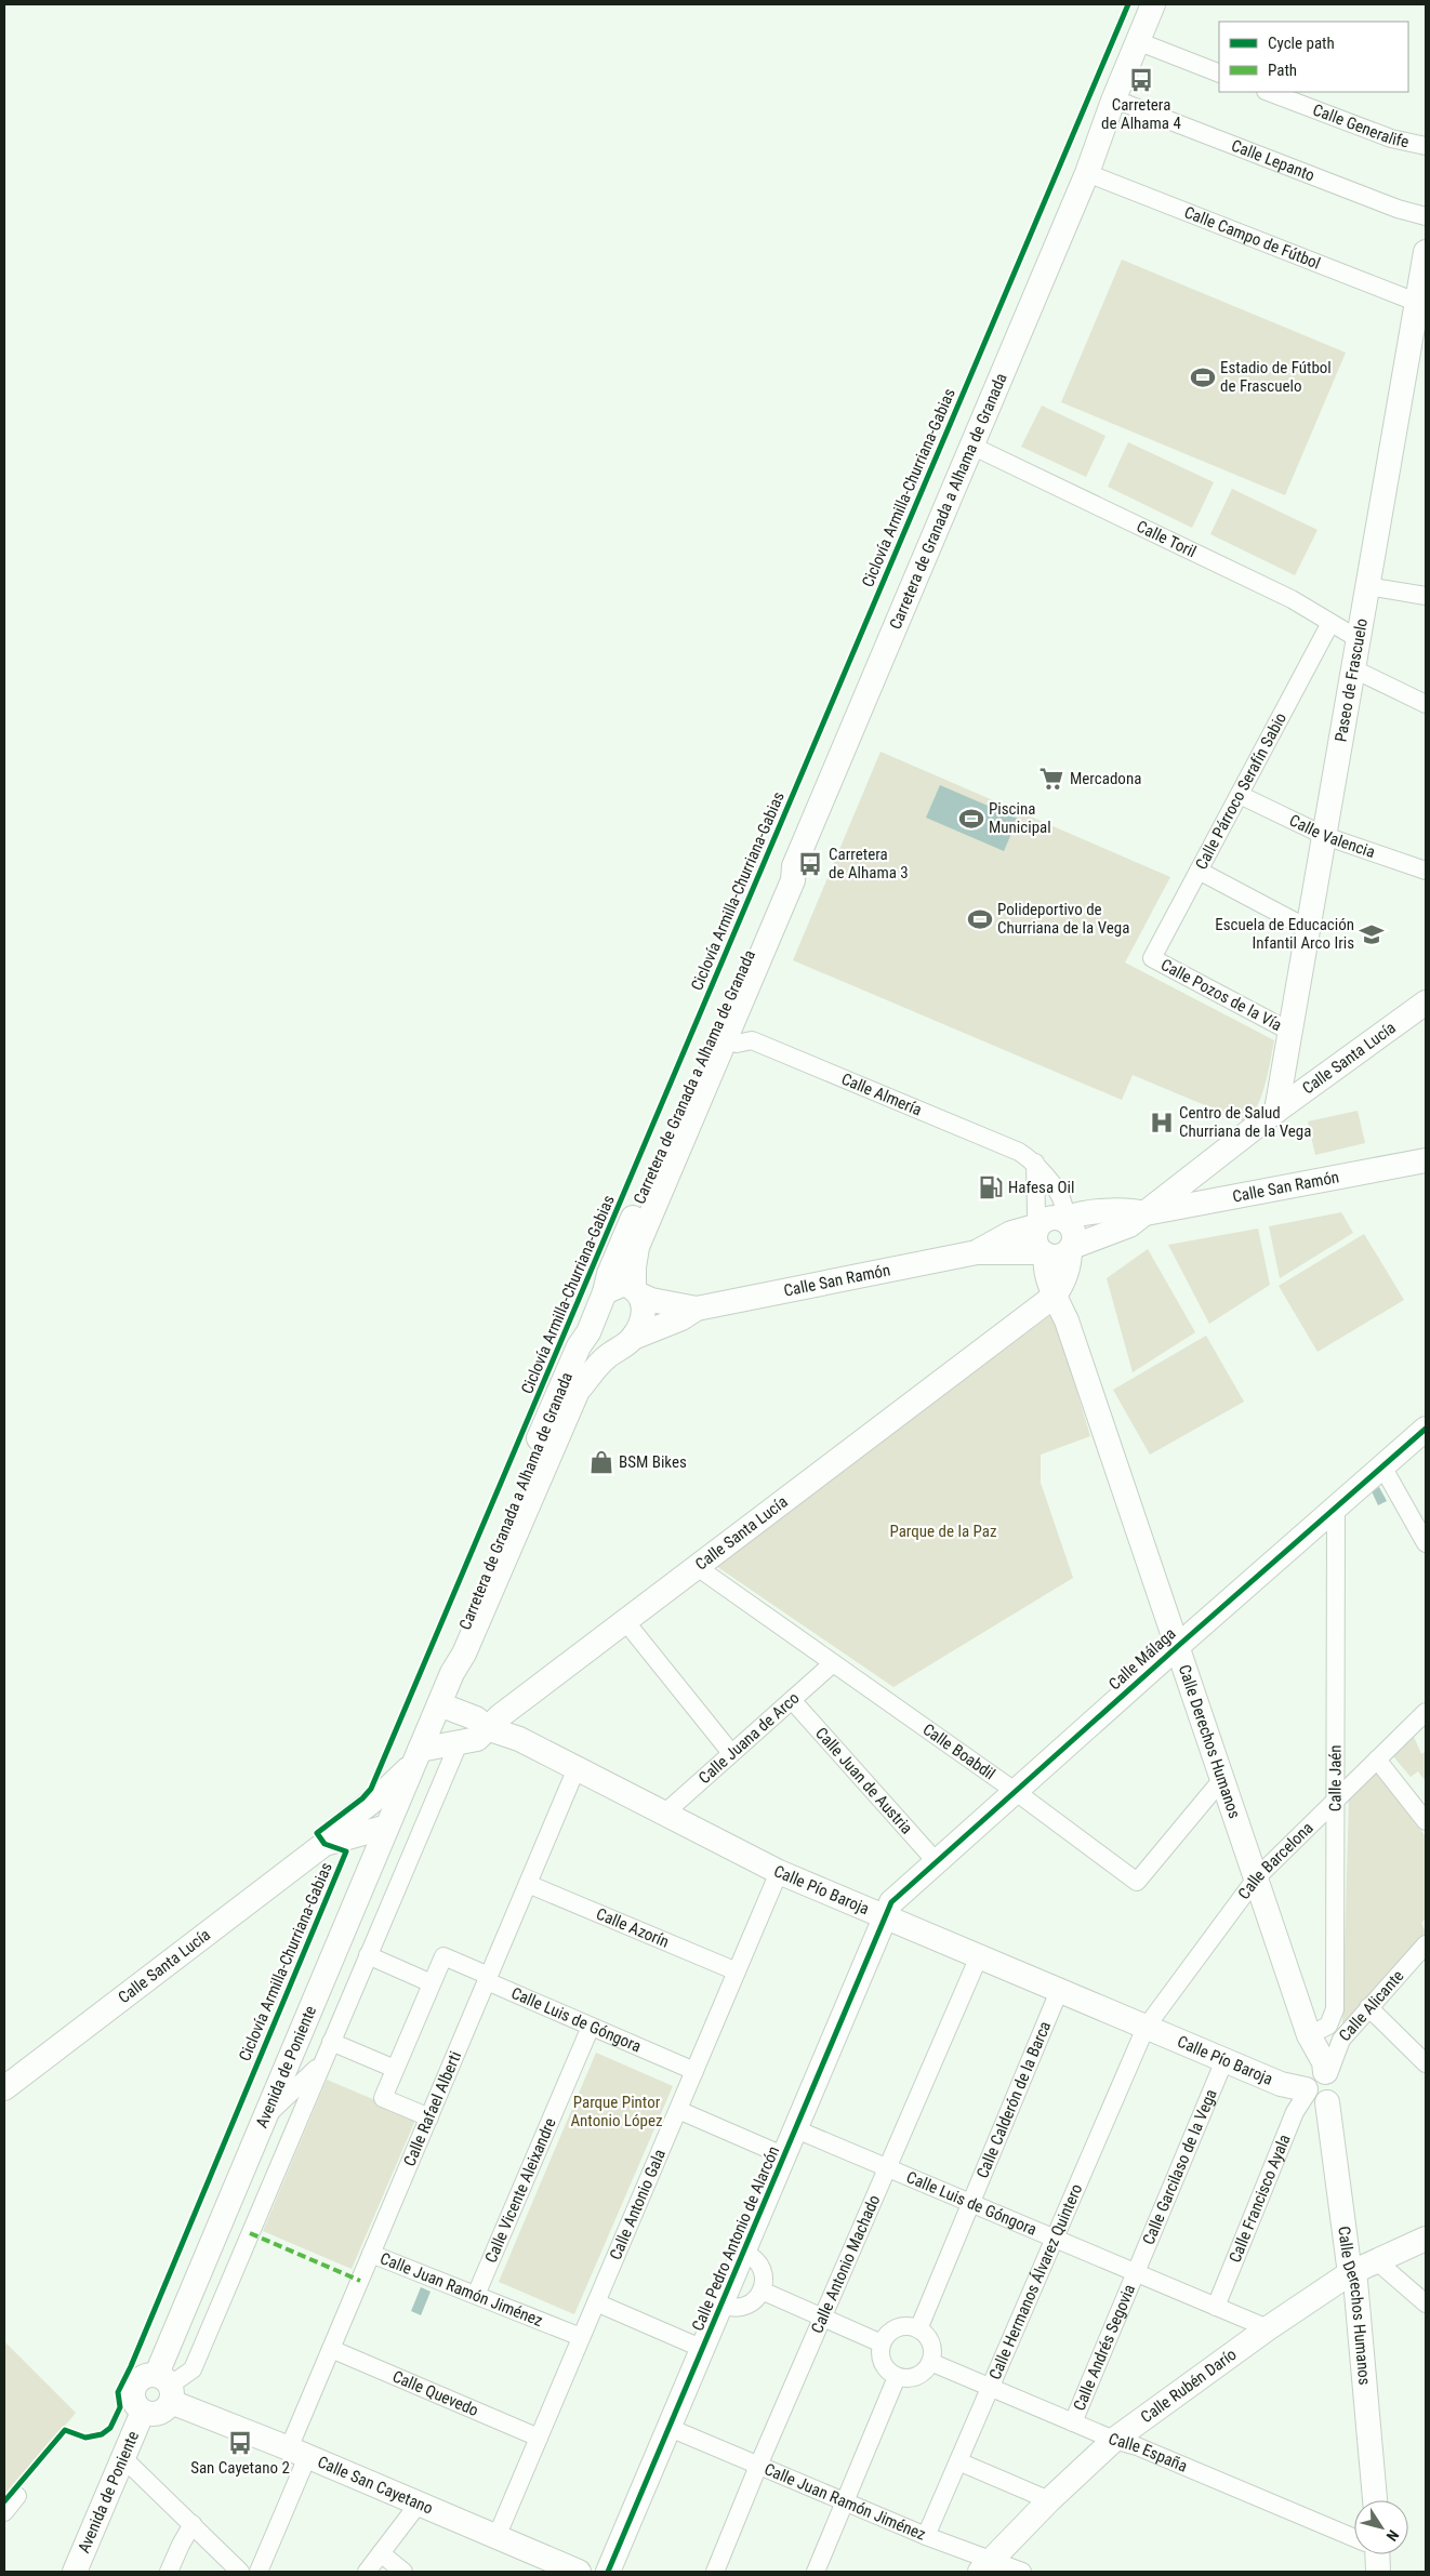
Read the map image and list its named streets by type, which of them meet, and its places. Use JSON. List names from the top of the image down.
{
  "streets": {
    "street": [
      "Calle Generalife",
      "Calle Lepanto",
      "Calle Campo de Fútbol",
      "Carretera de Granada a Alhama de Granada",
      "Calle Toril",
      "Paseo de Frascuelo",
      "Calle Párroco Serafín Sabio",
      "Calle Valencia",
      "Calle Pozos de la Vía",
      "Calle Santa Lucía",
      "Calle Almería",
      "Calle San Ramón",
      "Calle Málaga",
      "Calle Juana de Arco",
      "Calle Derechos Humanos",
      "Calle Boabdil",
      "Calle Jaén",
      "Calle Juan de Austria",
      "Calle Barcelona",
      "Calle Pío Baroja",
      "Calle Azorín",
      "Calle Alicante",
      "Calle Luis de Góngora",
      "Avenida de Poniente",
      "Calle Calderón de la Barca",
      "Calle Rafael Alberti",
      "Calle Garcilaso de la Vega",
      "Calle Vicente Aleixandre",
      "Calle Francisco Ayala",
      "Calle Antonio Gala",
      "Calle Pedro Antonio de Alarcón",
      "Calle Antonio Machado",
      "Calle Hermanos Álvarez Quintero",
      "Calle Juan Ramón Jiménez",
      "Calle Andrés Segovia",
      "Calle Rubén Darío",
      "Calle Quevedo",
      "Calle España",
      "Calle San Cayetano"
    ],
    "cycle path": ["Ciclovía Armilla-Churriana-Gabias"]
  },
  "crossings": [
    ["Calle Lepanto", "Carretera de Granada a Alhama de Granada"],
    ["Calle Campo de Fútbol", "Carretera de Granada a Alhama de Granada"],
    ["Calle Campo de Fútbol", "Paseo de Frascuelo"],
    ["Carretera de Granada a Alhama de Granada", "Calle Toril"],
    ["Carretera de Granada a Alhama de Granada", "Calle Santa Lucía"],
    ["Carretera de Granada a Alhama de Granada", "Calle Almería"],
    ["Carretera de Granada a Alhama de Granada", "Calle San Ramón"],
    ["Carretera de Granada a Alhama de Granada", "Calle Pío Baroja"],
    ["Carretera de Granada a Alhama de Granada", "Avenida de Poniente"],
    ["Calle Toril", "Paseo de Frascuelo"],
    ["Calle Toril", "Calle Párroco Serafín Sabio"],
    ["Paseo de Frascuelo", "Calle Valencia"],
    ["Paseo de Frascuelo", "Calle Pozos de la Vía"],
    ["Paseo de Frascuelo", "Calle Santa Lucía"],
    ["Calle Párroco Serafín Sabio", "Calle Valencia"],
    ["Calle Párroco Serafín Sabio", "Calle Pozos de la Vía"],
    ["Calle Santa Lucía", "Calle San Ramón"],
    ["Calle Santa Lucía", "Calle Derechos Humanos"],
    ["Calle Santa Lucía", "Calle Boabdil"],
    ["Calle Santa Lucía", "Calle Pío Baroja"],
    ["Calle Santa Lucía", "Avenida de Poniente"],
    ["Calle Almería", "Calle San Ramón"],
    ["Calle Almería", "Calle Derechos Humanos"],
    ["Calle San Ramón", "Calle Derechos Humanos"],
    ["Calle Málaga", "Calle Derechos Humanos"],
    ["Calle Málaga", "Calle Boabdil"],
    ["Calle Málaga", "Calle Jaén"],
    ["Calle Málaga", "Calle Juan de Austria"],
    ["Calle Málaga", "Calle Pío Baroja"],
    ["Calle Málaga", "Calle Pedro Antonio de Alarcón"],
    ["Calle Juana de Arco", "Calle Boabdil"],
    ["Calle Juana de Arco", "Calle Juan de Austria"],
    ["Calle Juana de Arco", "Calle Pío Baroja"],
    ["Calle Derechos Humanos", "Calle Boabdil"],
    ["Calle Derechos Humanos", "Calle Jaén"],
    ["Calle Derechos Humanos", "Calle Barcelona"],
    ["Calle Derechos Humanos", "Calle Pío Baroja"],
    ["Calle Derechos Humanos", "Calle Alicante"],
    ["Calle Derechos Humanos", "Calle Francisco Ayala"],
    ["Calle Derechos Humanos", "Calle Rubén Darío"],
    ["Calle Jaén", "Calle Barcelona"],
    ["Calle Barcelona", "Calle Pío Baroja"],
    ["Calle Barcelona", "Calle Hermanos Álvarez Quintero"],
    ["Calle Pío Baroja", "Calle Alicante"],
    ["Calle Pío Baroja", "Calle Calderón de la Barca"],
    ["Calle Pío Baroja", "Calle Rafael Alberti"],
    ["Calle Pío Baroja", "Calle Garcilaso de la Vega"],
    ["Calle Pío Baroja", "Calle Francisco Ayala"],
    ["Calle Pío Baroja", "Calle Antonio Gala"],
    ["Calle Pío Baroja", "Calle Pedro Antonio de Alarcón"],
    ["Calle Pío Baroja", "Calle Antonio Machado"],
    ["Calle Pío Baroja", "Calle Hermanos Álvarez Quintero"],
    ["Calle Azorín", "Calle Rafael Alberti"],
    ["Calle Azorín", "Calle Antonio Gala"],
    ["Calle Alicante", "Calle Francisco Ayala"],
    ["Calle Luis de Góngora", "Calle Calderón de la Barca"],
    ["Calle Luis de Góngora", "Calle Rafael Alberti"],
    ["Calle Luis de Góngora", "Calle Garcilaso de la Vega"],
    ["Calle Luis de Góngora", "Calle Vicente Aleixandre"],
    ["Calle Luis de Góngora", "Calle Francisco Ayala"],
    ["Calle Luis de Góngora", "Calle Antonio Gala"],
    ["Calle Luis de Góngora", "Calle Pedro Antonio de Alarcón"],
    ["Calle Luis de Góngora", "Calle Antonio Machado"],
    ["Calle Luis de Góngora", "Calle Hermanos Álvarez Quintero"],
    ["Calle Luis de Góngora", "Calle Andrés Segovia"],
    ["Calle Luis de Góngora", "Calle Rubén Darío"],
    ["Avenida de Poniente", "Calle San Cayetano"],
    ["Calle Calderón de la Barca", "Calle España"],
    ["Calle Rafael Alberti", "Calle Juan Ramón Jiménez"],
    ["Calle Rafael Alberti", "Calle Quevedo"],
    ["Calle Rafael Alberti", "Calle San Cayetano"],
    ["Calle Garcilaso de la Vega", "Calle Andrés Segovia"],
    ["Calle Vicente Aleixandre", "Calle Juan Ramón Jiménez"],
    ["Calle Antonio Gala", "Calle Juan Ramón Jiménez"],
    ["Calle Antonio Gala", "Calle Quevedo"],
    ["Calle Antonio Gala", "Calle San Cayetano"],
    ["Calle Pedro Antonio de Alarcón", "Calle Juan Ramón Jiménez"],
    ["Calle Antonio Machado", "Calle Juan Ramón Jiménez"],
    ["Calle Hermanos Álvarez Quintero", "Calle Juan Ramón Jiménez"],
    ["Calle Hermanos Álvarez Quintero", "Calle España"],
    ["Calle Juan Ramón Jiménez", "Calle Rubén Darío"],
    ["Calle Andrés Segovia", "Calle España"],
    ["Calle Rubén Darío", "Calle España"]
  ],
  "parks": ["Parque de la Paz", "Parque Pintor Antonio López"],
  "places": {
    "bus stop": ["Carretera de Alhama 4", "Carretera de Alhama 3", "San Cayetano 2"],
    "sports": ["Estadio de Fútbol de Frascuelo", "Piscina Municipal", "Polideportivo de Churriana de la Vega"],
    "supermarket": ["Mercadona"],
    "school or university": ["Escuela de Educación Infantil Arco Iris"],
    "hospital": ["Centro de Salud Churriana de la Vega"],
    "fuel station": ["Hafesa Oil"],
    "shop": ["BSM Bikes"]
  },
  "legend": ["Cycle path", "Path"],
  "north": "bottom right"
}
